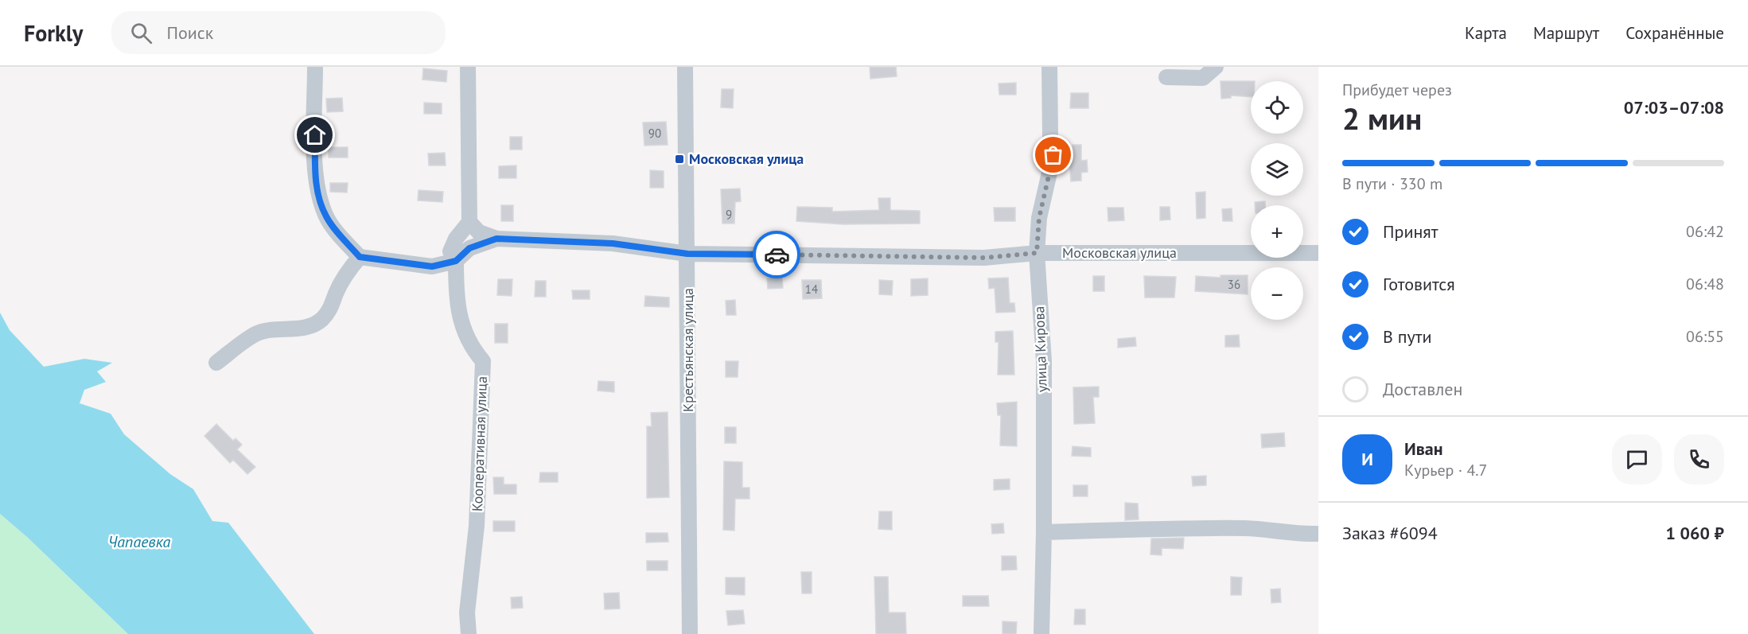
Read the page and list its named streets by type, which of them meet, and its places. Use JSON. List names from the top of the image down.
{
  "streets": {
    "street": [
      "Московская улица",
      "улица Кирова",
      "Крестьянская улица",
      "Кооперативная улица"
    ]
  },
  "crossings": [
    ["Московская улица", "улица Кирова"],
    ["Московская улица", "Крестьянская улица"]
  ],
  "water": ["Чапаевка"],
  "places": {
    "transit": ["Московская улица"]
  },
  "house_numbers": [
    "90",
    "9",
    "36",
    "14"
  ],
  "page": {
    "header": "Forkly",
    "search": "Поиск",
    "nav": ["Карта", "Маршрут", "Сохранённые"],
    "heading": ["2 мин", "Прибудет через", "07:03–07:08"],
    "panel": [
      "Иван",
      "Курьер · 4.7",
      "Заказ #6094",
      "1 060 ₽"
    ],
    "map_buttons": ["+", "−"],
    "bar": "В пути · 330 m",
    "list": [
      ["Принят", "06:42"],
      ["Готовится", "06:48"],
      ["В пути", "06:55"],
      "Доставлен"
    ],
    "round": "И"
  }
}
